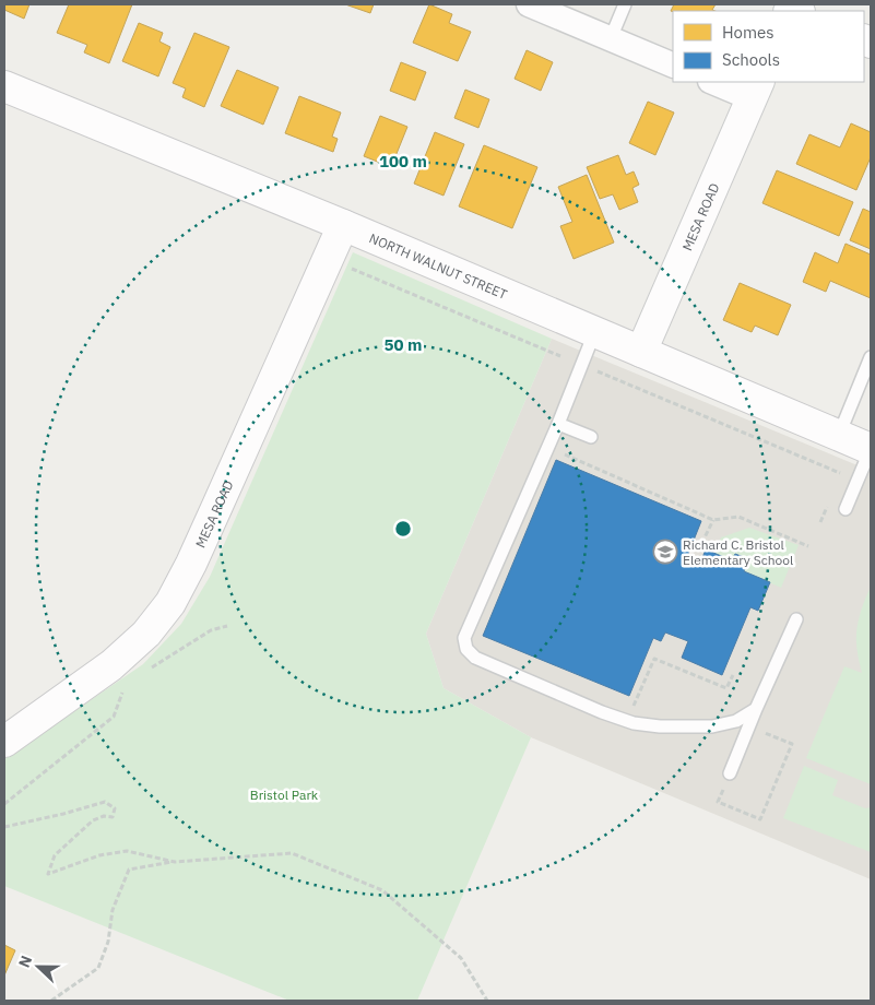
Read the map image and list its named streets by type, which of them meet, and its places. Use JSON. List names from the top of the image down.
{
  "streets": {
    "main road": ["MESA ROAD", "NORTH WALNUT STREET"]
  },
  "crossings": [
    ["MESA ROAD", "NORTH WALNUT STREET"]
  ],
  "parks": ["Bristol Park"],
  "places": {
    "school or university": ["Richard C. Bristol Elementary School"]
  },
  "legend": ["Homes", "Schools"],
  "north": "left",
  "rings": ["100 m", "50 m"]
}
